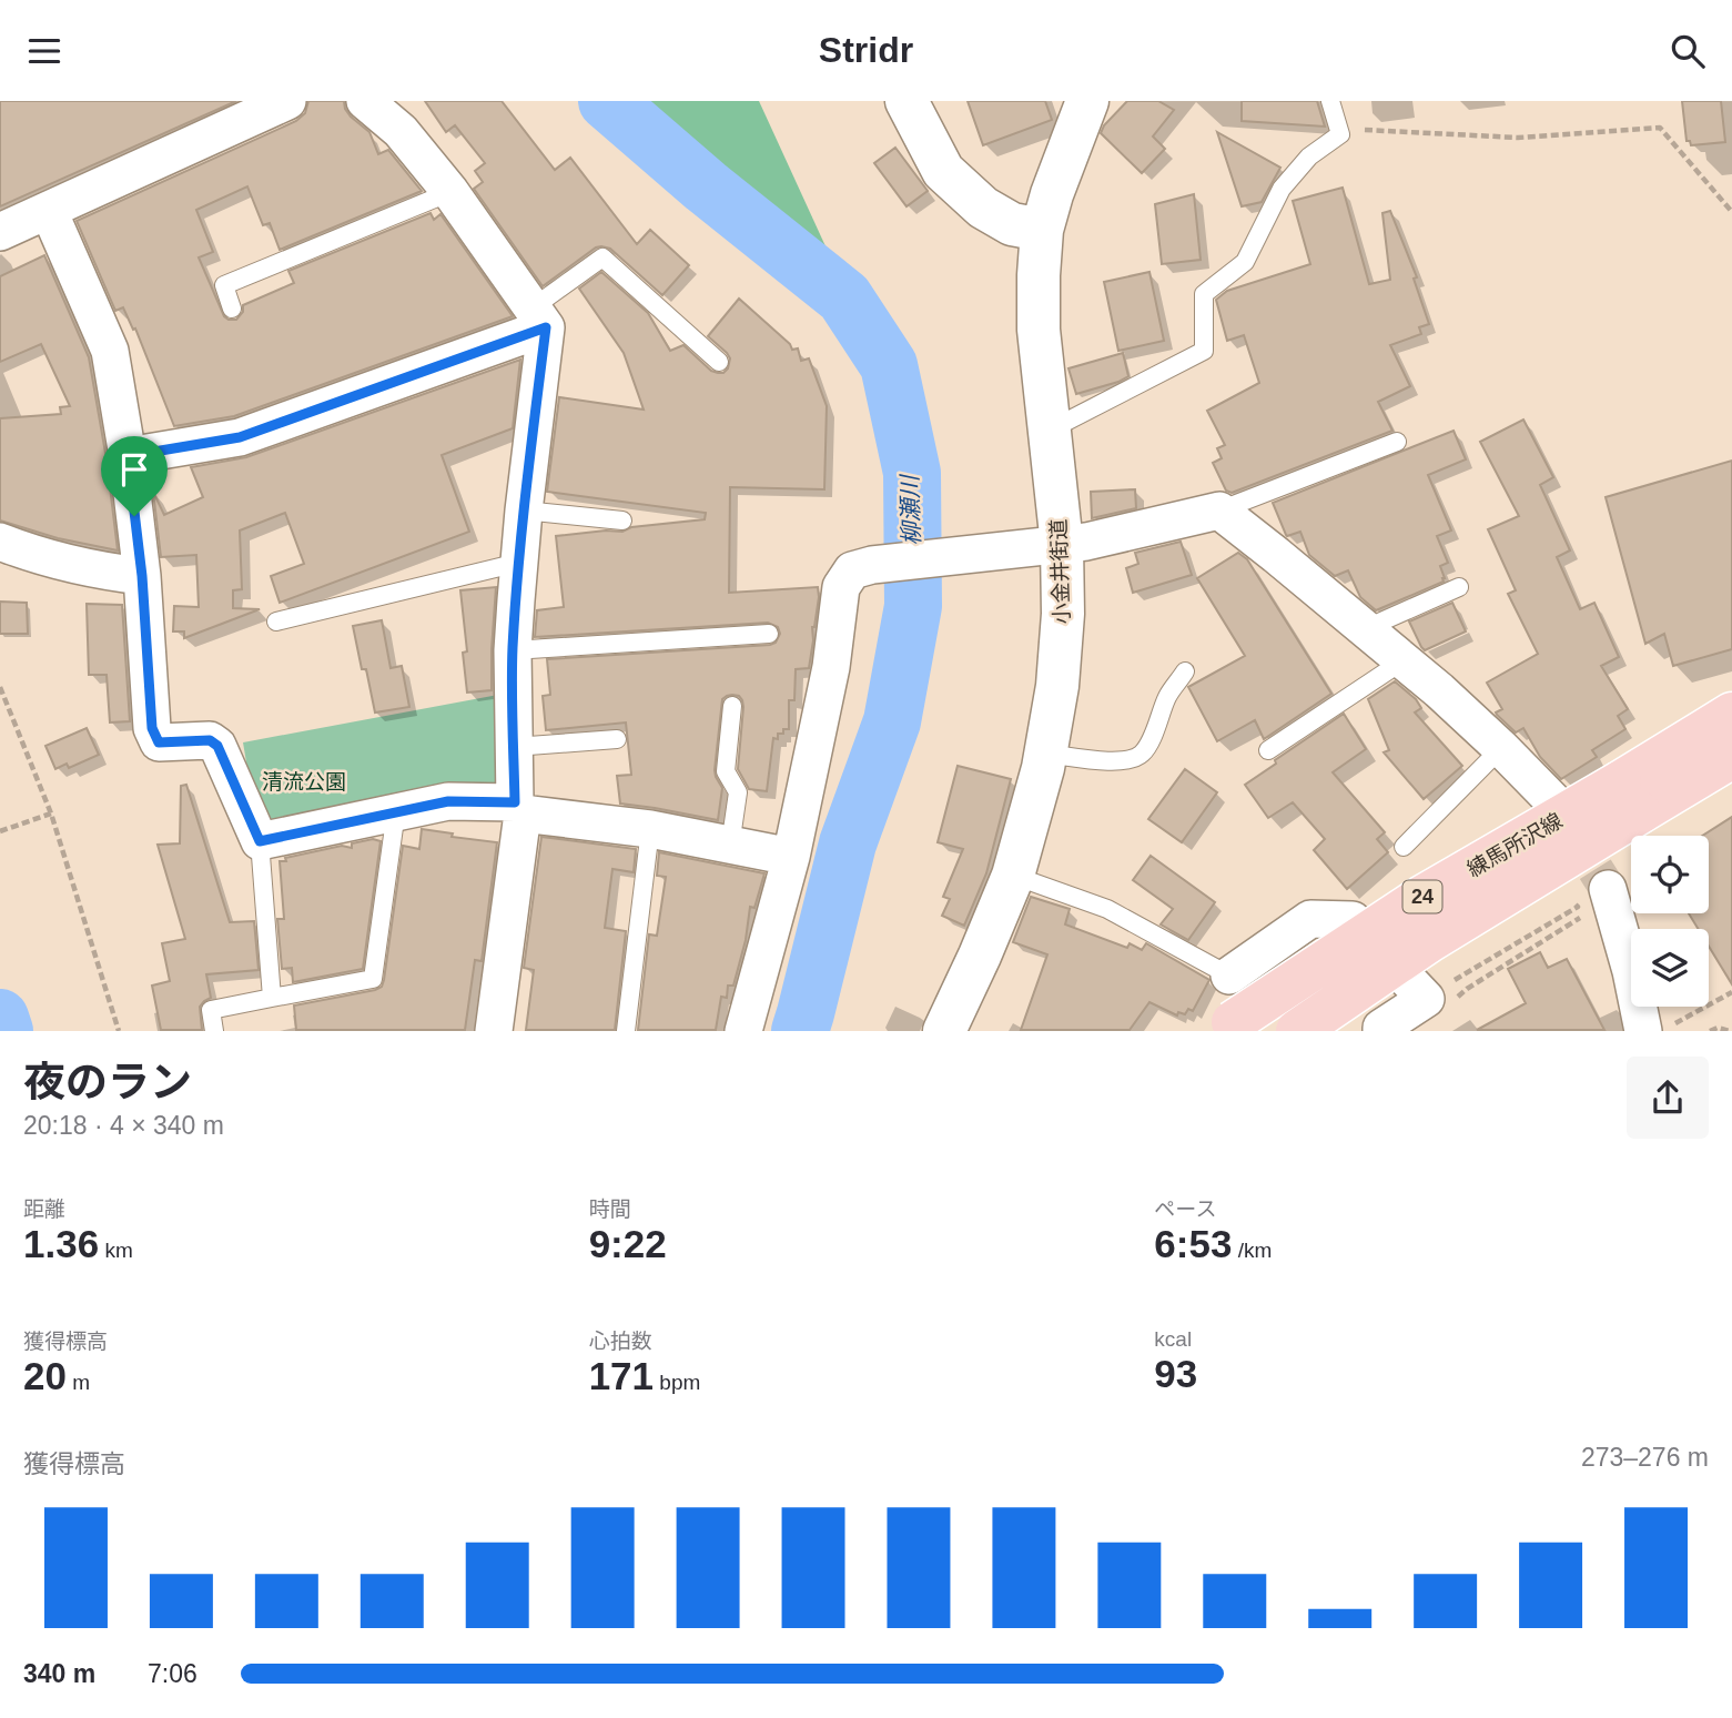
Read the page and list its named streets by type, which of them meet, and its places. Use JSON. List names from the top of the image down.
{
  "streets": {
    "main road": ["練馬所沢線", "24"],
    "street": ["小金井街道"]
  },
  "water": ["柳瀬川"],
  "parks": ["清流公園"],
  "page": {
    "header": "Stridr",
    "heading": ["夜のラン", "20:18 · 4 × 340 m"],
    "stats": [
      ["距離", "1.36 km"],
      ["時間", "9:22"],
      ["ペース", "6:53 /km"],
      ["獲得標高", "20 m"],
      ["心拍数", "171 bpm"],
      ["kcal", "93"]
    ],
    "chart": ["獲得標高", "273–276 m"],
    "list": [
      {
        "name": "340 m",
        "note": "7:06"
      }
    ]
  }
}
